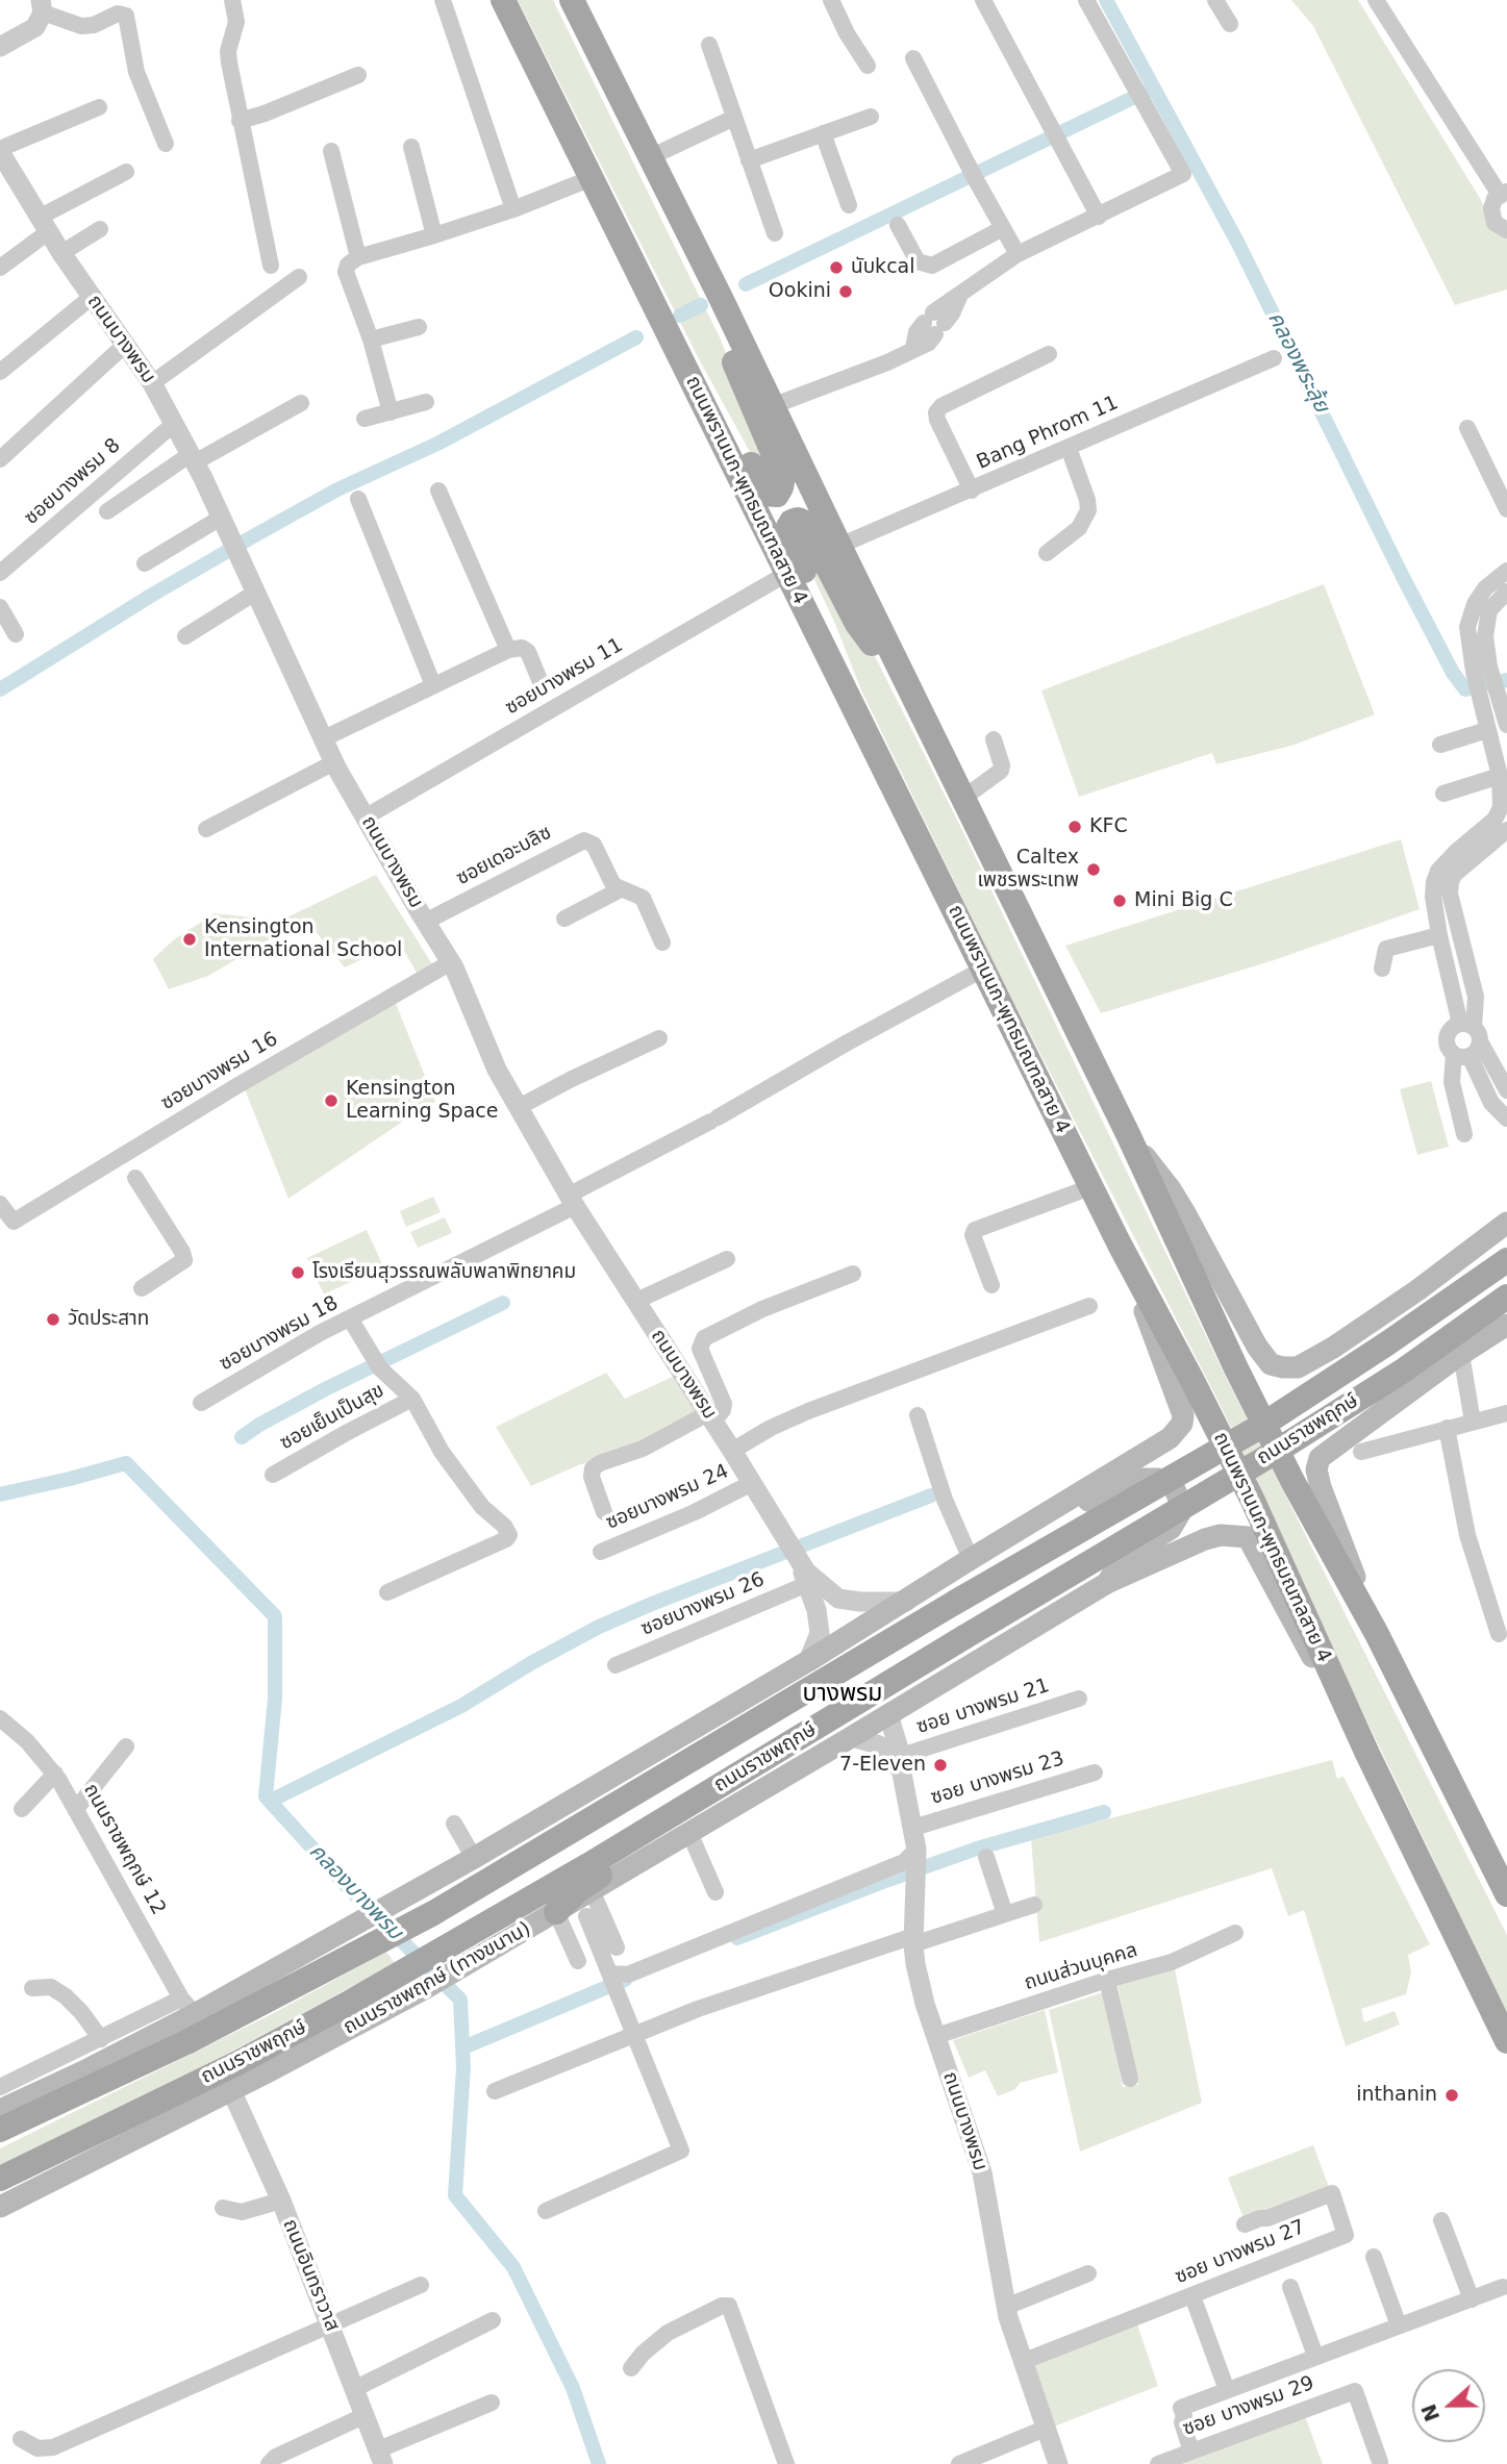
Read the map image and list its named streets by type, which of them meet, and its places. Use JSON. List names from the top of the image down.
{
  "streets": {
    "main road": ["ถนนพรานนก-พุทธมณฑลสาย 4", "ถนนราชพฤกษ์", "ถนนราชพฤกษ์ (ทางขนาน)"],
    "street": [
      "ถนนบางพรม",
      "Bang Phrom 11",
      "ซอยบางพรม 8",
      "ซอยบางพรม 11",
      "ซอยเดอะบลิซ",
      "ซอยบางพรม 16",
      "ซอยบางพรม 18",
      "ซอยเย็นเป็นสุข",
      "ซอยบางพรม 24",
      "ซอยบางพรม 26",
      "ซอย บางพรม 21",
      "ซอย บางพรม 23",
      "ถนนราชพฤกษ์ 12",
      "ถนนส่วนบุคคล",
      "ซอย บางพรม 27",
      "ถนนอินทราวาส",
      "ซอย บางพรม 29"
    ]
  },
  "crossings": [
    ["ถนนบางพรม", "ซอยบางพรม 8"],
    ["ถนนบางพรม", "ซอยบางพรม 11"],
    ["ถนนบางพรม", "ซอยเดอะบลิซ"],
    ["ถนนบางพรม", "ซอยบางพรม 16"],
    ["ถนนบางพรม", "ซอยบางพรม 18"],
    ["ถนนบางพรม", "ถนนราชพฤกษ์"],
    ["ถนนบางพรม", "ซอยบางพรม 24"],
    ["ถนนบางพรม", "ซอยบางพรม 26"],
    ["ถนนบางพรม", "ซอย บางพรม 21"],
    ["ถนนบางพรม", "ซอย บางพรม 23"],
    ["ถนนบางพรม", "ถนนส่วนบุคคล"],
    ["ถนนบางพรม", "ซอย บางพรม 27"],
    ["ถนนพรานนก-พุทธมณฑลสาย 4", "ซอยบางพรม 11"],
    ["ถนนพรานนก-พุทธมณฑลสาย 4", "ซอยบางพรม 18"],
    ["ถนนพรานนก-พุทธมณฑลสาย 4", "ถนนราชพฤกษ์"],
    ["ถนนราชพฤกษ์", "ถนนราชพฤกษ์ (ทางขนาน)"],
    ["ถนนราชพฤกษ์ (ทางขนาน)", "ถนนอินทราวาส"]
  ],
  "districts": ["บางพรม"],
  "water": ["คลองพระลุ้ย", "คลองบางพรม"],
  "places": [
    "นับkcal",
    "Ookini",
    "KFC",
    "Caltex เพชรพระเทพ",
    "Mini Big C",
    "Kensington International School",
    "Kensington Learning Space",
    "โรงเรียนสุวรรณพลับพลาพิทยาคม",
    "วัดประสาท",
    "7-Eleven",
    "inthanin"
  ],
  "north": "left"
}
